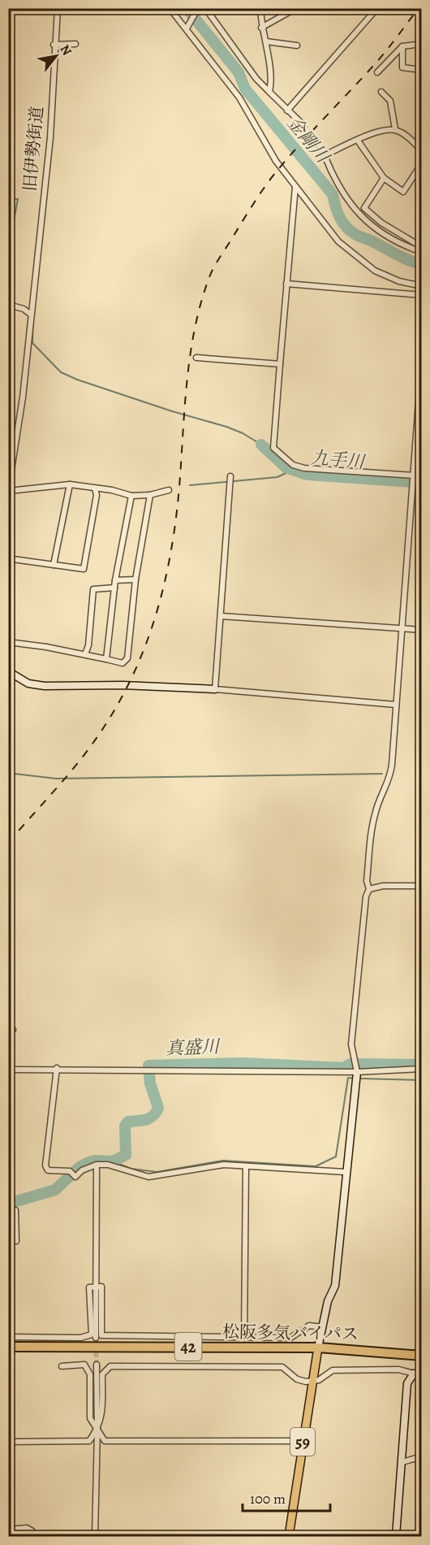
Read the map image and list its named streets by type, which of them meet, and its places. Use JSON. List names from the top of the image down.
{
  "streets": {
    "highway": ["松阪多気バイパス", "42"],
    "main road": ["59"],
    "street": ["旧伊勢街道"]
  },
  "crossings": [
    ["松阪多気バイパス", "59"]
  ],
  "water": ["金剛川", "九手川", "真盛川"],
  "scale_bar": "100 m",
  "north": "top right"
}
